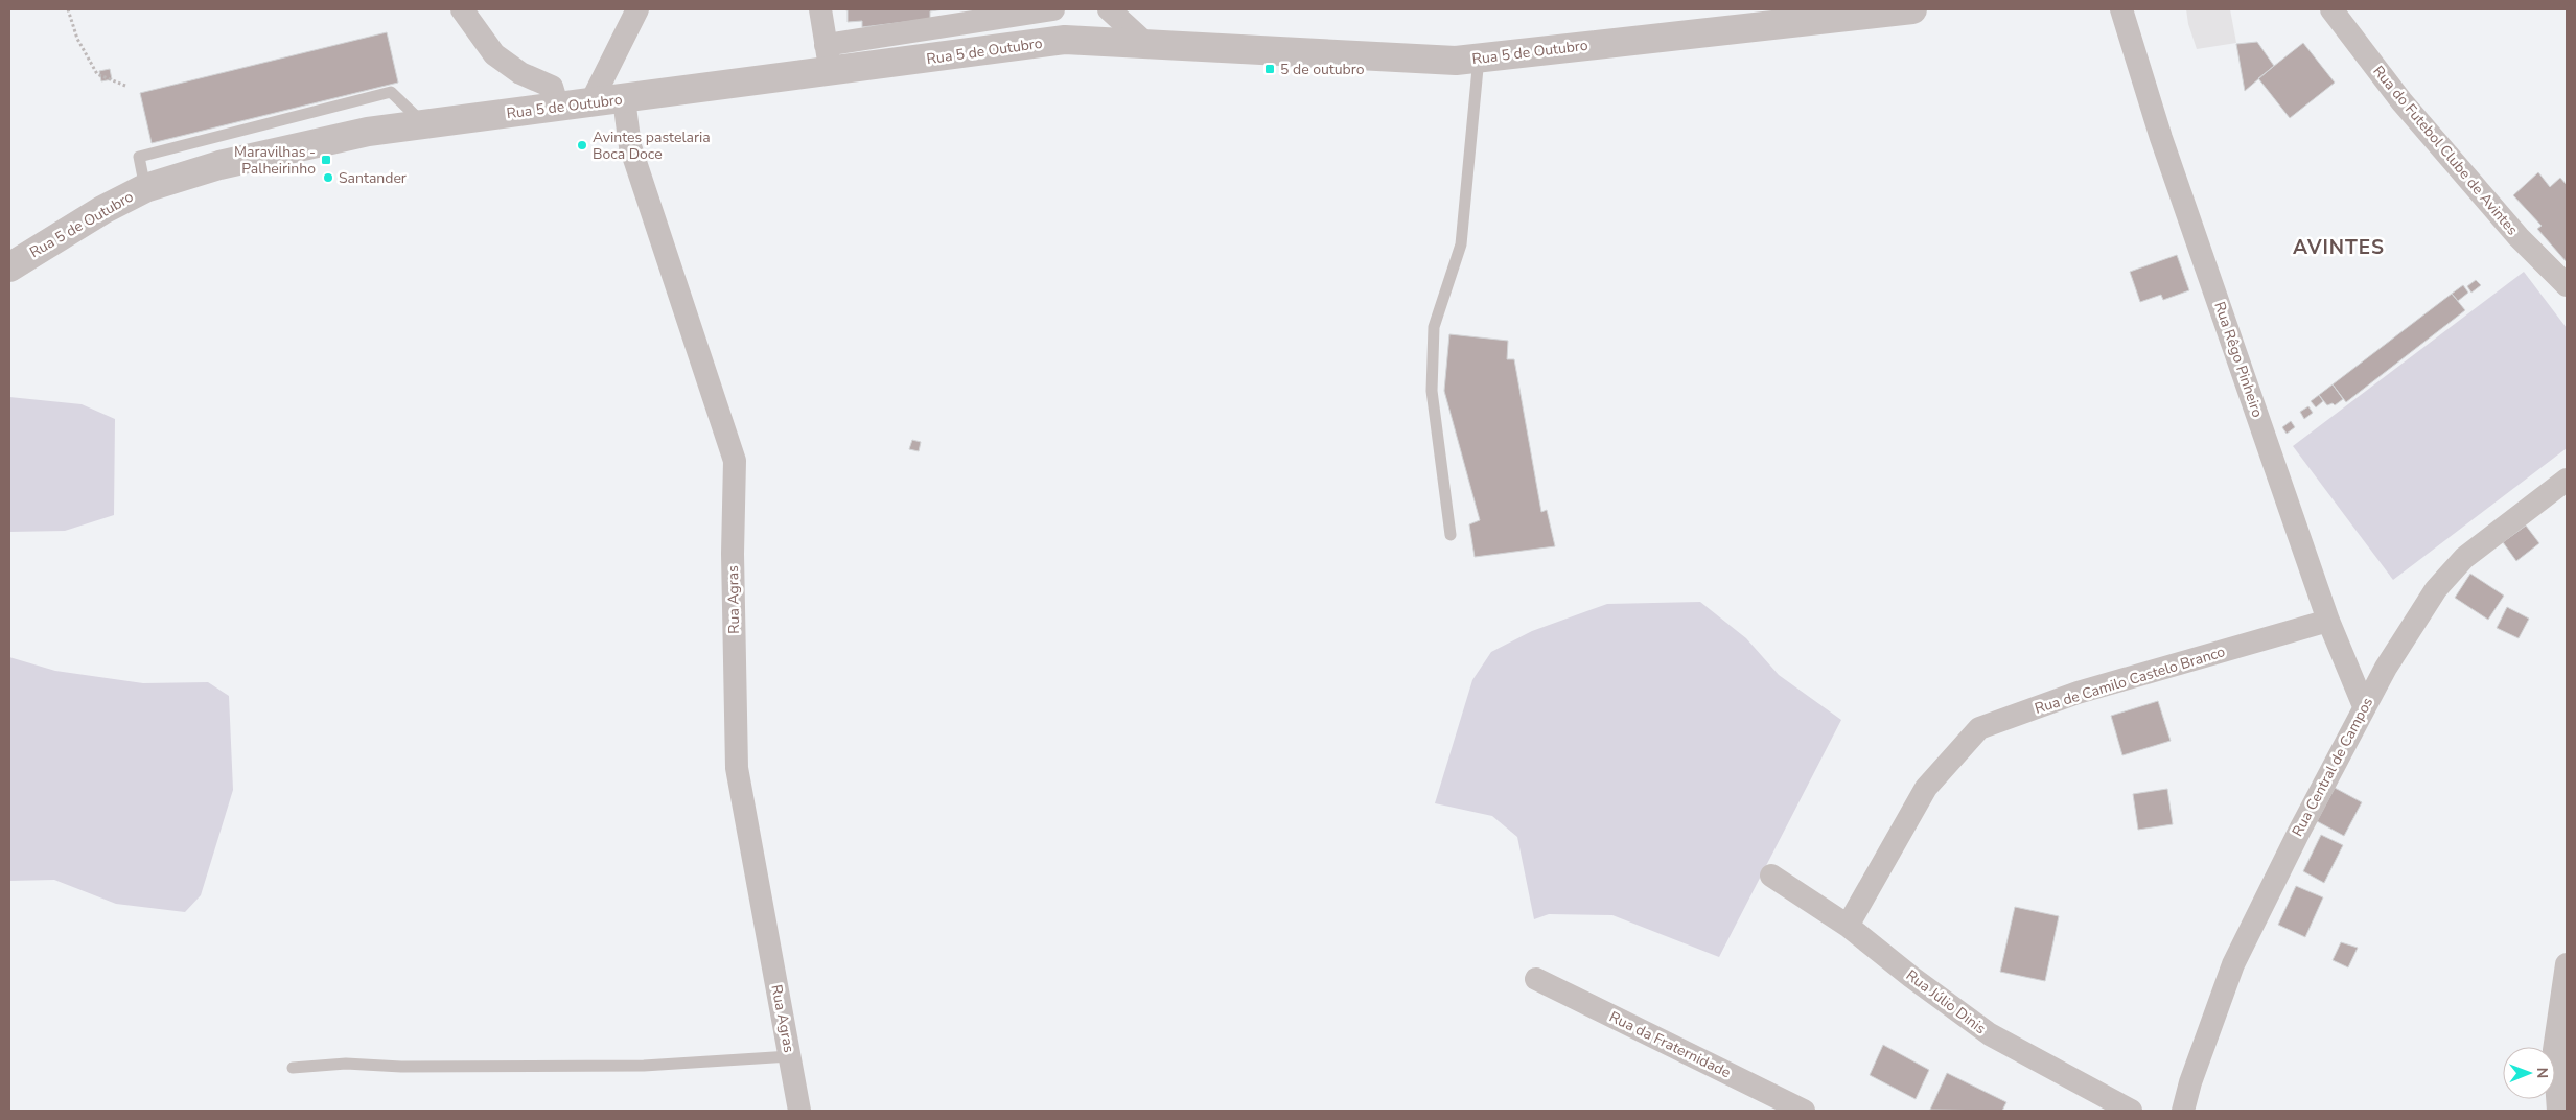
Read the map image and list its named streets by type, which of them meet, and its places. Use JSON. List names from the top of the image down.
{
  "streets": {
    "street": [
      "Rua 5 de Outubro",
      "Rua do Futebol Clube de Avintes",
      "Rua Rêgo Pinheiro",
      "Rua Agras",
      "Rua de Camilo Castelo Branco",
      "Rua Central de Campos",
      "Rua Júlio Dinis",
      "Rua da Fraternidade"
    ]
  },
  "crossings": [
    ["Rua 5 de Outubro", "Rua Agras"],
    ["Rua Rêgo Pinheiro", "Rua de Camilo Castelo Branco"],
    ["Rua Rêgo Pinheiro", "Rua Central de Campos"],
    ["Rua de Camilo Castelo Branco", "Rua Júlio Dinis"]
  ],
  "districts": ["AVINTES"],
  "places": {
    "transit": ["5 de outubro", "Maravilhas - Palheirinho"],
    "other": ["Avintes pastelaria Boca Doce", "Santander"]
  },
  "north": "right"
}
